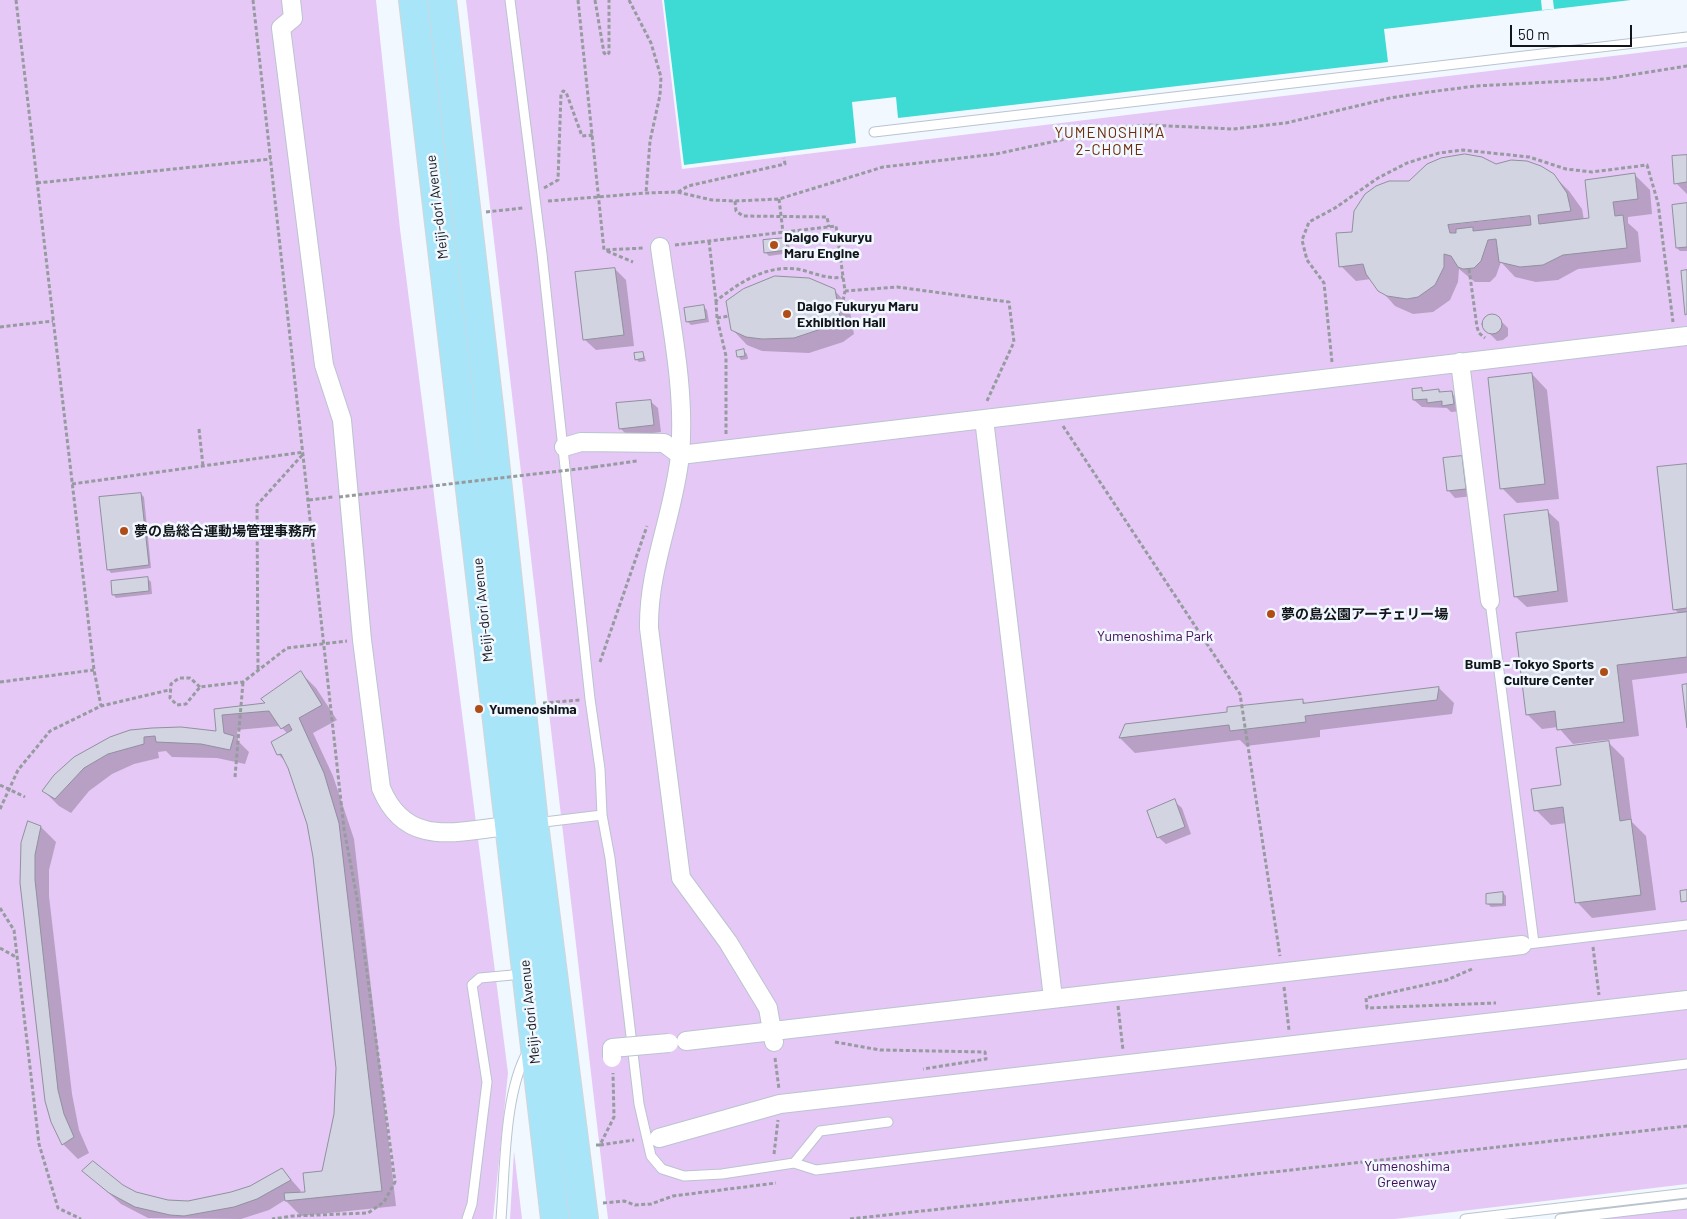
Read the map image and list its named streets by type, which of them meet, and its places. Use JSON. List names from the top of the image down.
{
  "streets": {
    "main road": ["Meiji-dori Avenue"]
  },
  "districts": ["YUMENOSHIMA 2-CHOME"],
  "parks": ["Yumenoshima Park", "Yumenoshima Greenway"],
  "places": [
    "Daigo Fukuryu Maru Engine",
    "Daigo Fukuryu Maru Exhibition Hall",
    "夢の島総合運動場管理事務所",
    "夢の島公園アーチェリー場",
    "BumB - Tokyo Sports Culture Center",
    "Yumenoshima"
  ],
  "scale_bar": "50 m"
}
